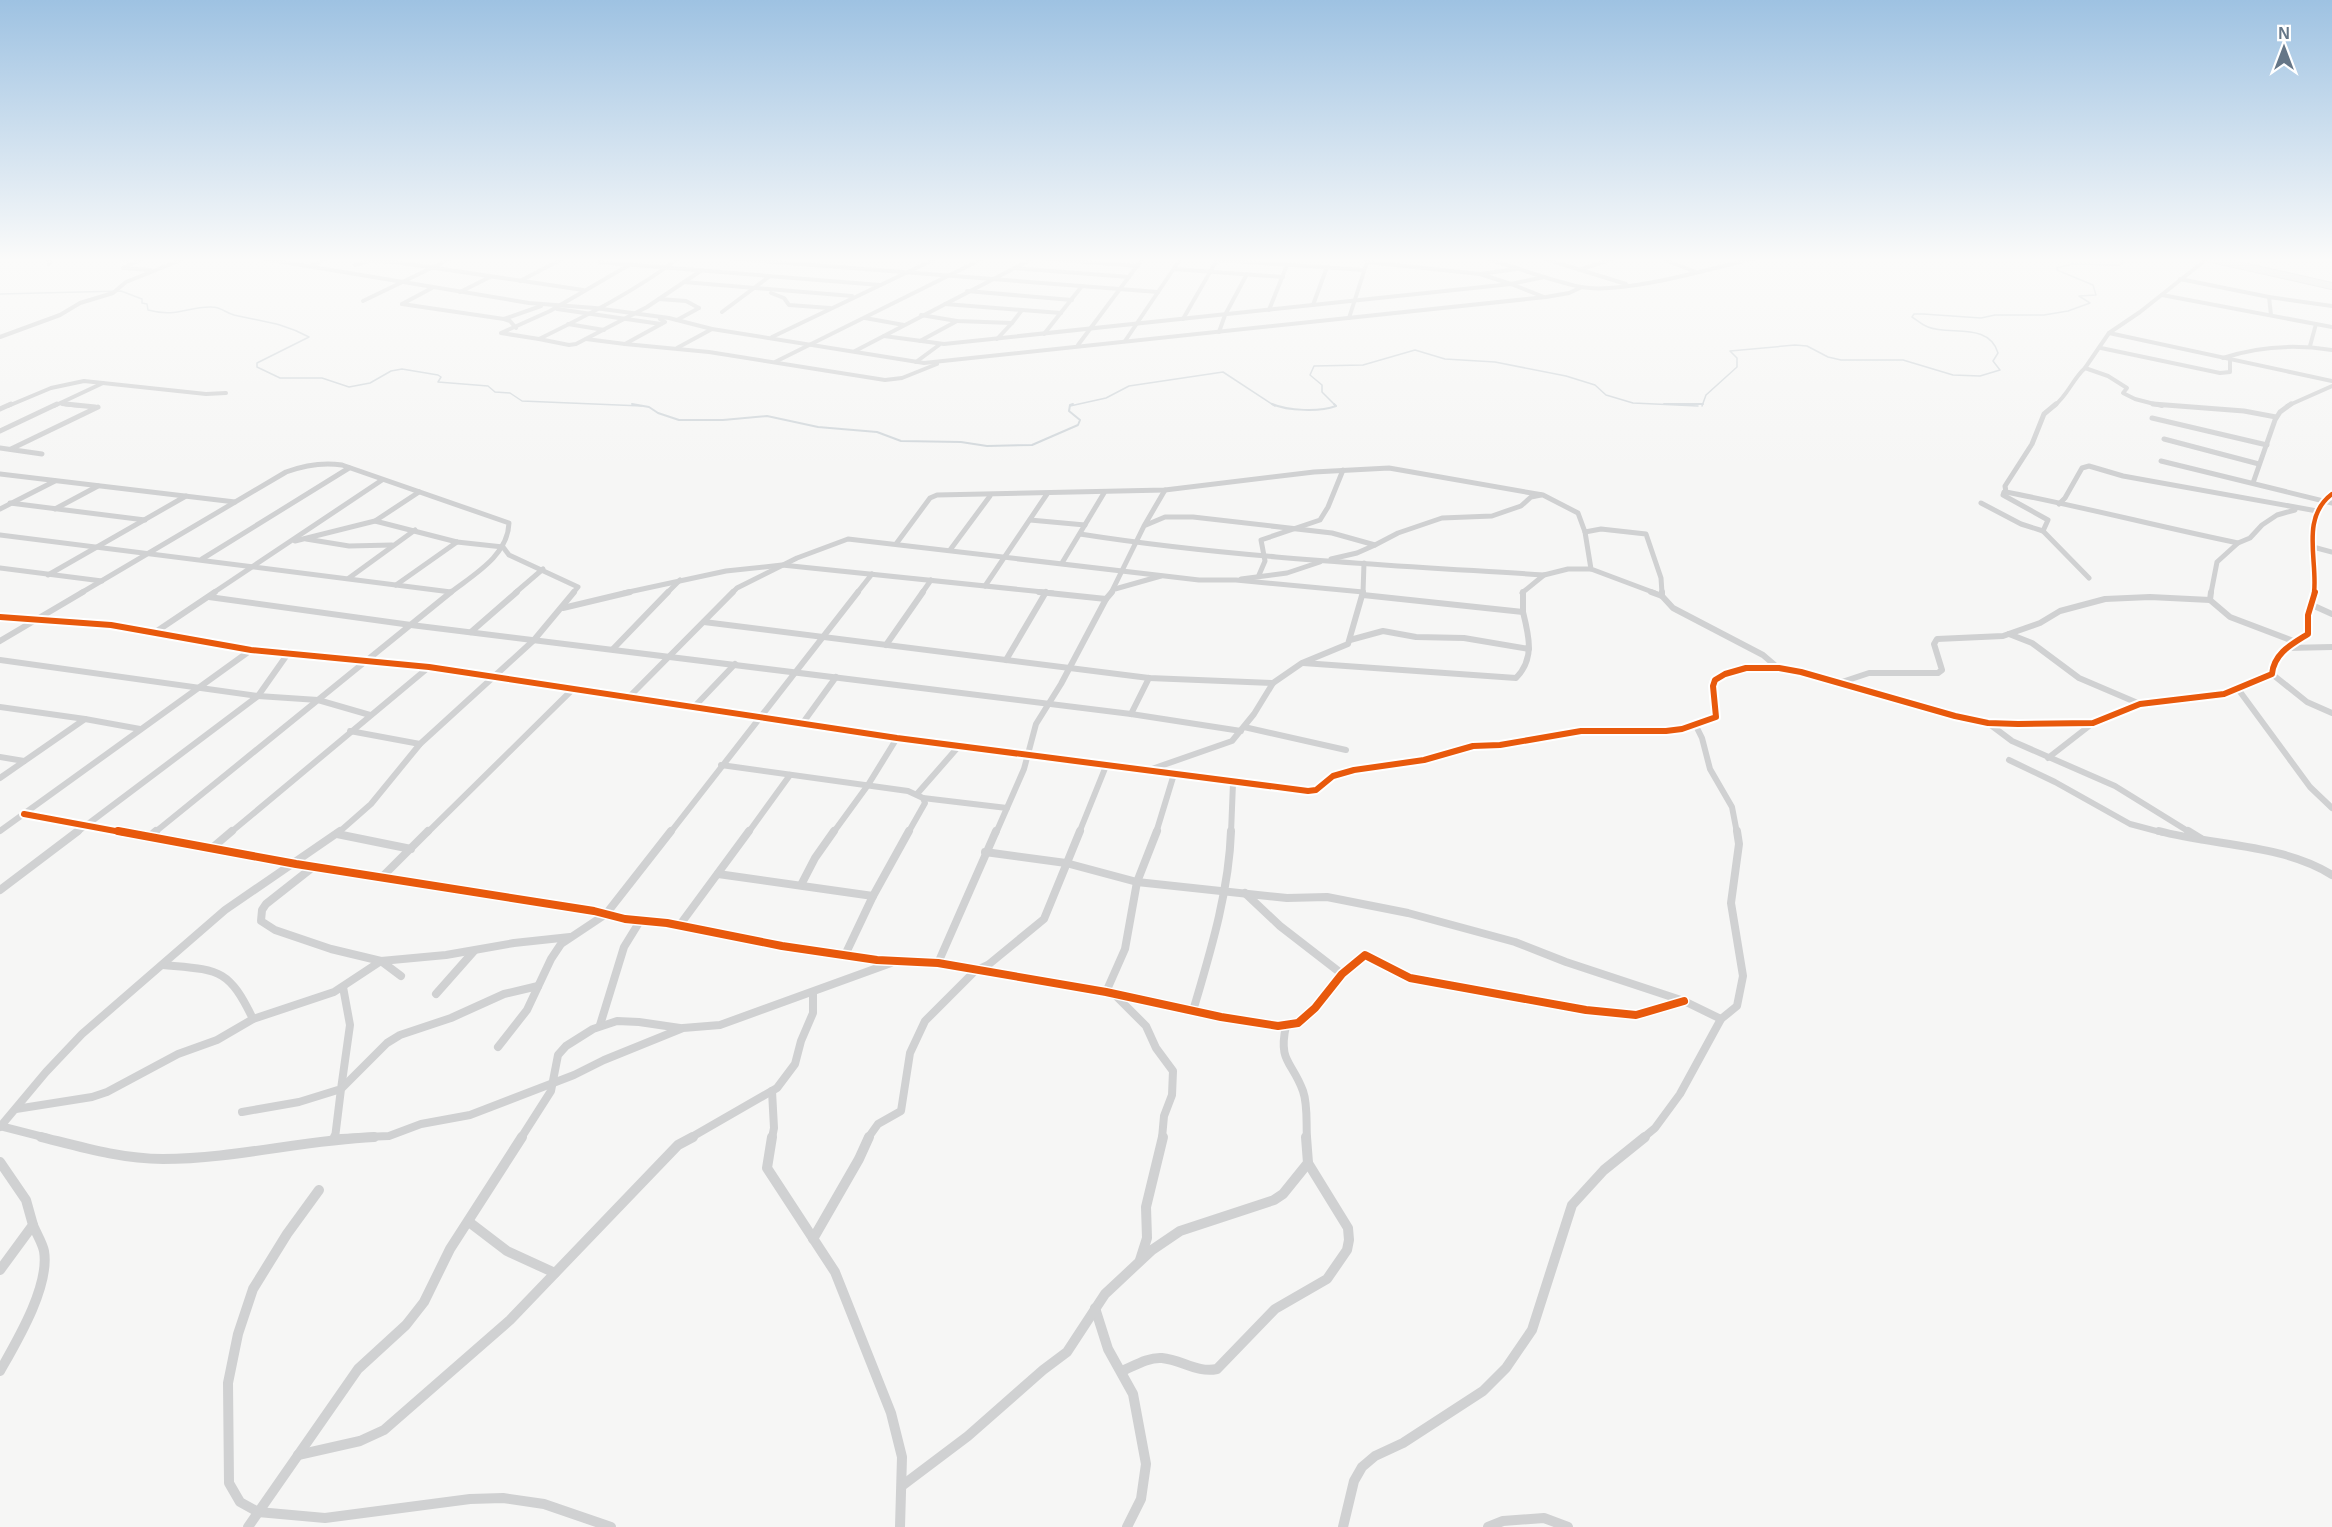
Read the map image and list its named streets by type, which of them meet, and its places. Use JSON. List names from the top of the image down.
{
  "north": "top"
}
